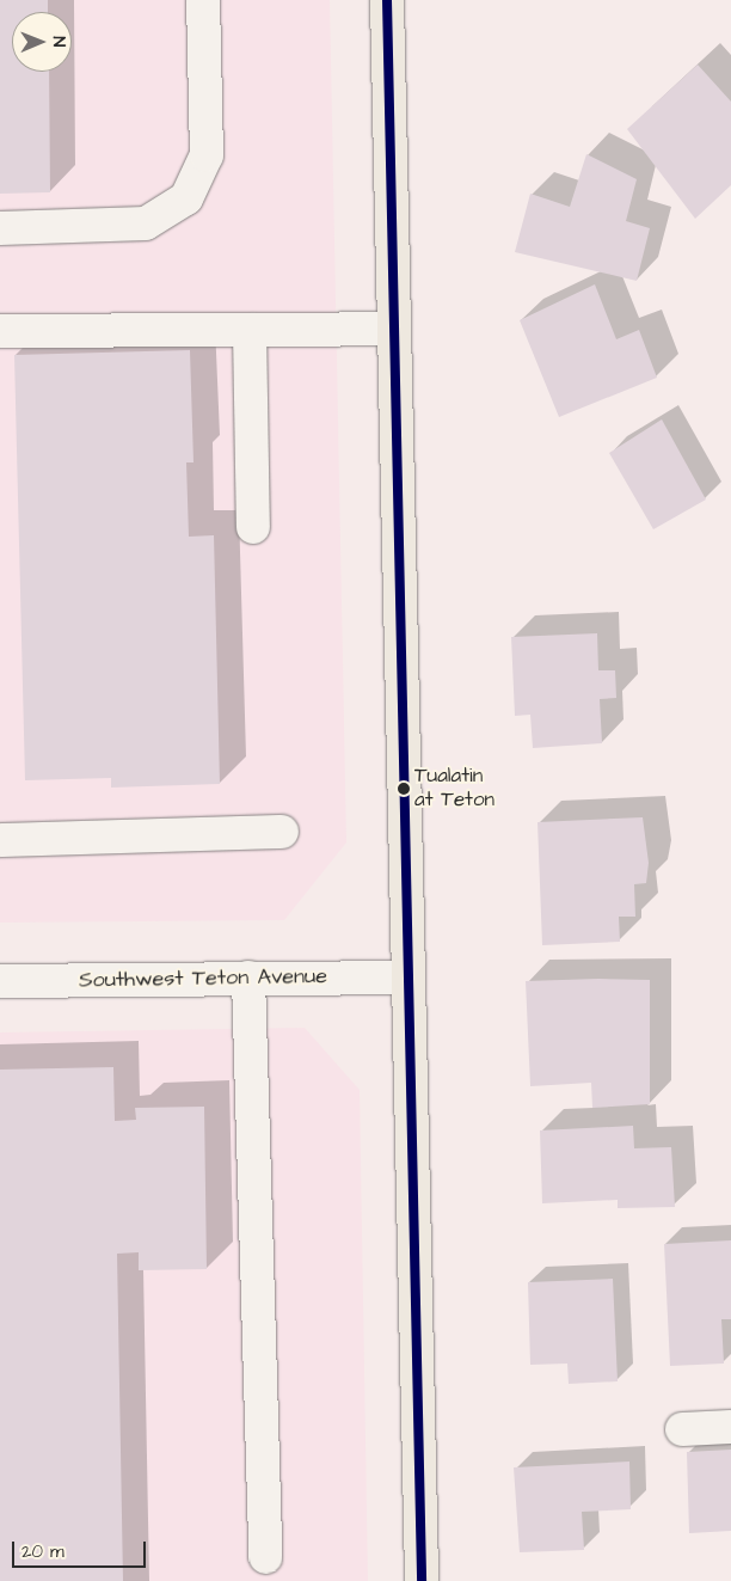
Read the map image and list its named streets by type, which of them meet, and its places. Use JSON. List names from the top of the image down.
{
  "streets": {
    "street": ["Southwest Teton Avenue"]
  },
  "places": ["Tualatin at Teton"],
  "scale_bar": "20 m",
  "north": "right"
}
